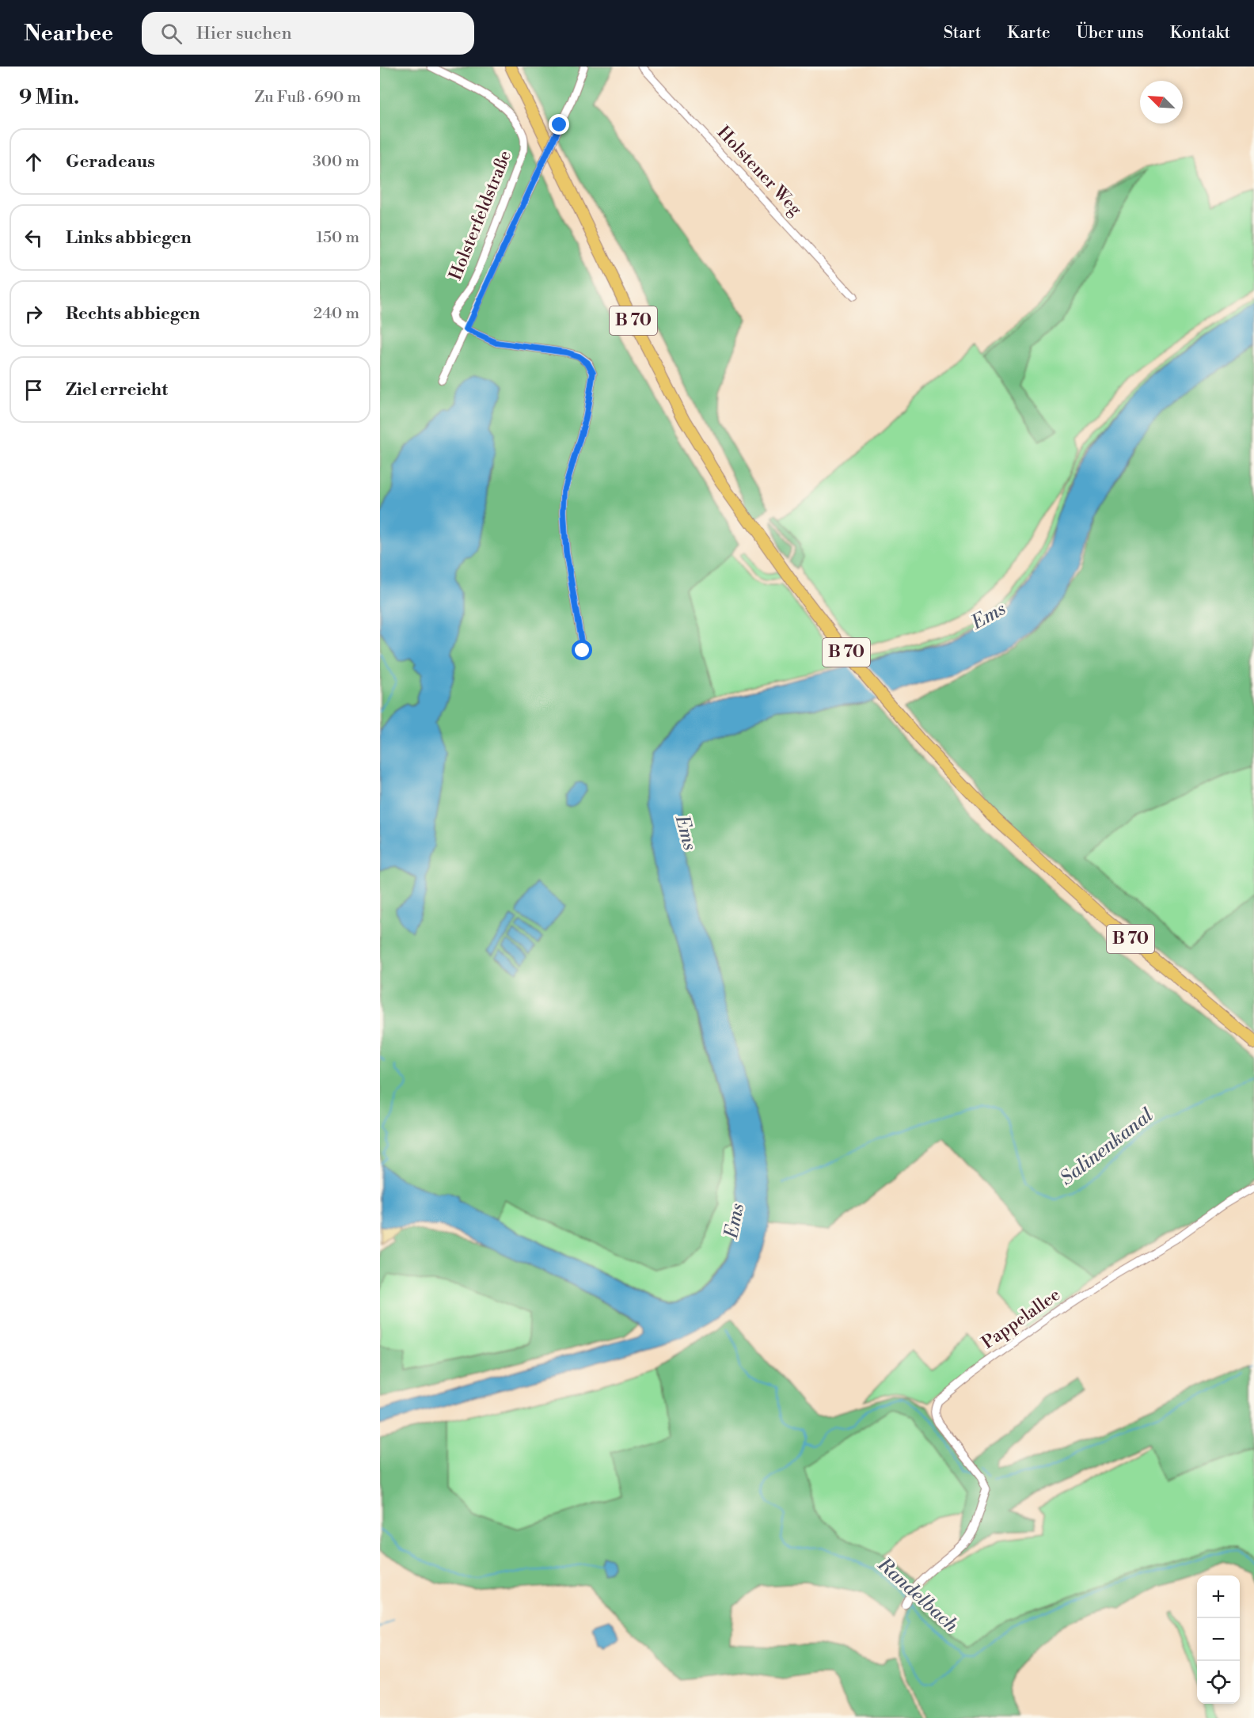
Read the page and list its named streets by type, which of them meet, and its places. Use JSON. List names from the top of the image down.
{
  "streets": {
    "main road": ["B 70"],
    "street": ["Holstener Weg", "Holsterfeldstraße", "Pappelallee"]
  },
  "water": ["Ems", "Salinenkanal", "Randelbach"],
  "north": "top left",
  "page": {
    "header": "Nearbee",
    "search": "Hier suchen",
    "nav": [
      "Start",
      "Karte",
      "Über uns",
      "Kontakt"
    ],
    "heading": ["9 Min.", "Zu Fuß · 690 m"],
    "list": [
      ["Geradeaus", "300 m"],
      ["Links abbiegen", "150 m"],
      ["Rechts abbiegen", "240 m"],
      "Ziel erreicht"
    ],
    "map_buttons": ["+", "−"]
  }
}
